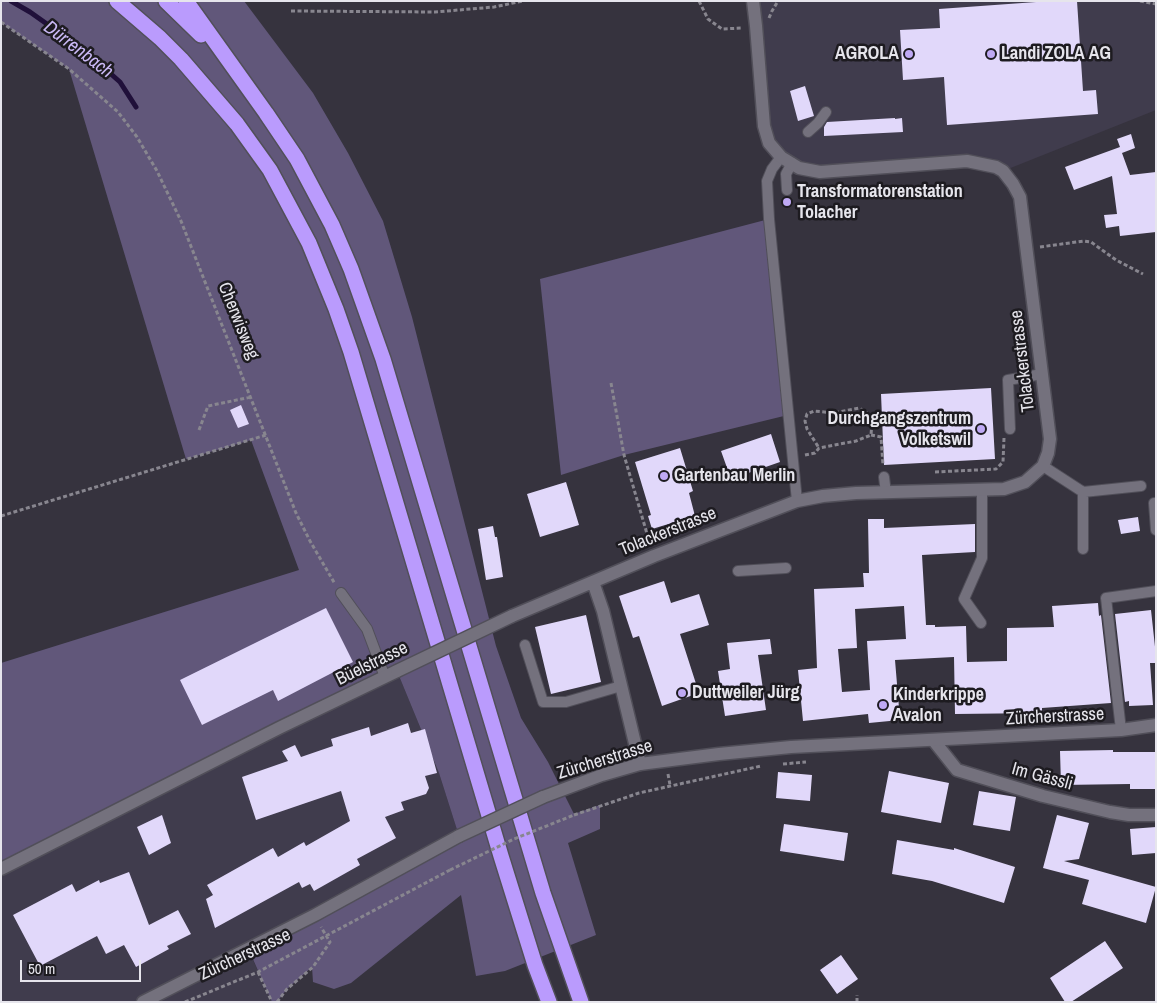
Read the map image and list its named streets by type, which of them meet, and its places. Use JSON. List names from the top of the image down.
{
  "streets": {
    "street": [
      "Tolackerstrasse",
      "Büelstrasse",
      "Zürcherstrasse",
      "Im Gässli"
    ],
    "path": ["Cherwisweg"]
  },
  "crossings": [
    ["Tolackerstrasse", "Büelstrasse"],
    ["Zürcherstrasse", "Im Gässli"]
  ],
  "water": ["Dürrenbach"],
  "places": [
    "AGROLA",
    "Landi ZOLA AG",
    "Transformatorenstation Tolacher",
    "Durchgangszentrum Volketswil",
    "Gartenbau Merlin",
    "Duttweiler Jürg",
    "Kinderkrippe Avalon"
  ],
  "scale_bar": "50 m"
}
